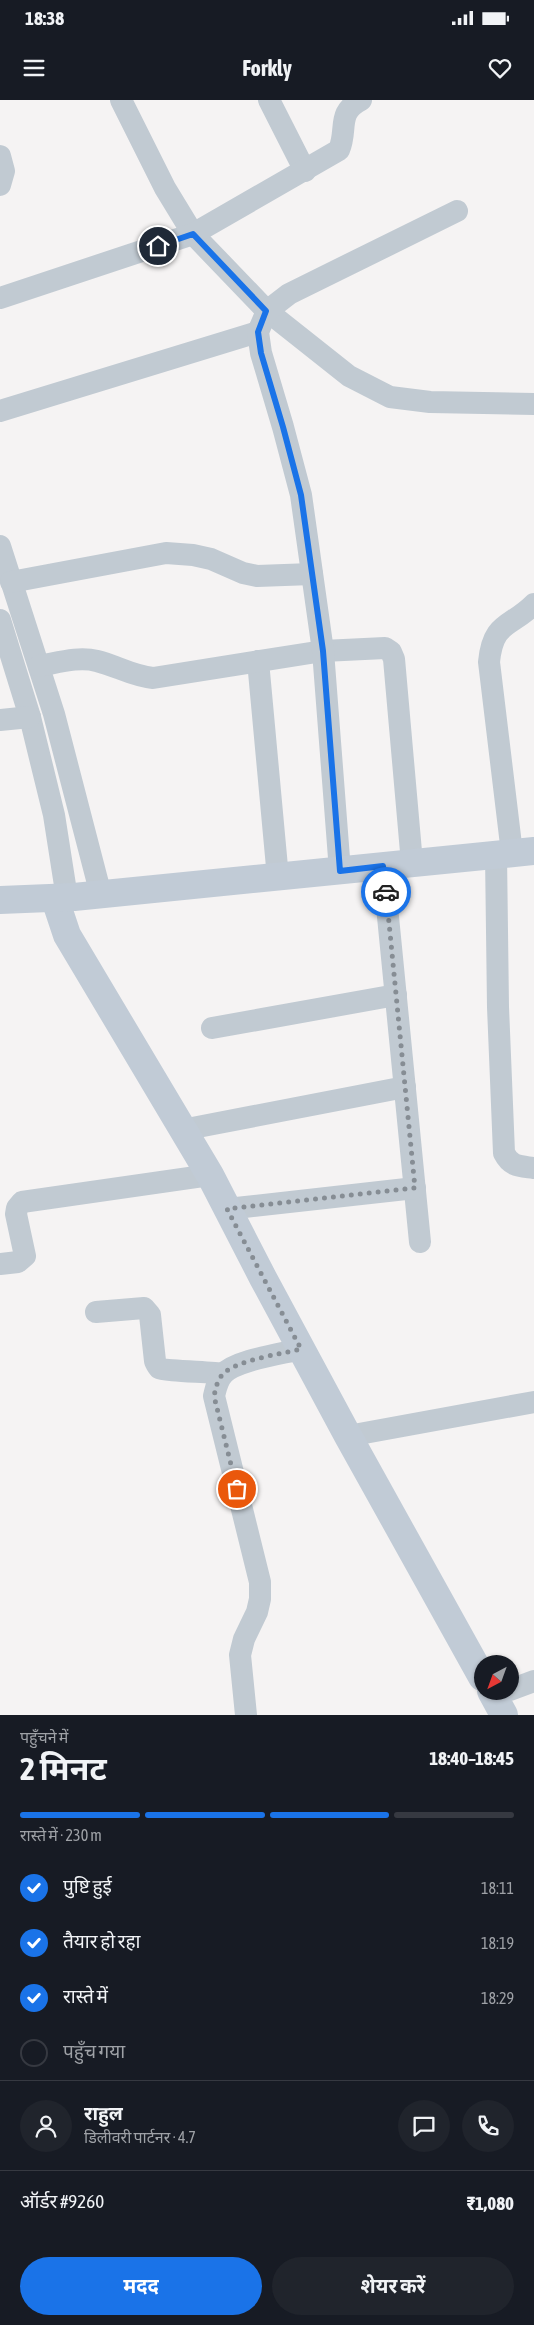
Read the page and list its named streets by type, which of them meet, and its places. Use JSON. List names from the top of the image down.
{
  "north": "bottom left",
  "page": {
    "status": "18:38",
    "header": "Forkly",
    "heading": ["2 मिनट", "पहुँचने में", "18:40–18:45"],
    "panel": [
      "राहुल",
      "डिलीवरी पार्टनर · 4.7",
      "ऑर्डर #9260",
      "₹1,080"
    ],
    "bar": "रास्ते में · 230 m",
    "list": [
      ["पुष्टि हुई", "18:11"],
      ["तैयार हो रहा", "18:19"],
      ["रास्ते में", "18:29"],
      "पहुँच गया"
    ],
    "buttons": ["मदद", "शेयर करें"]
  }
}
